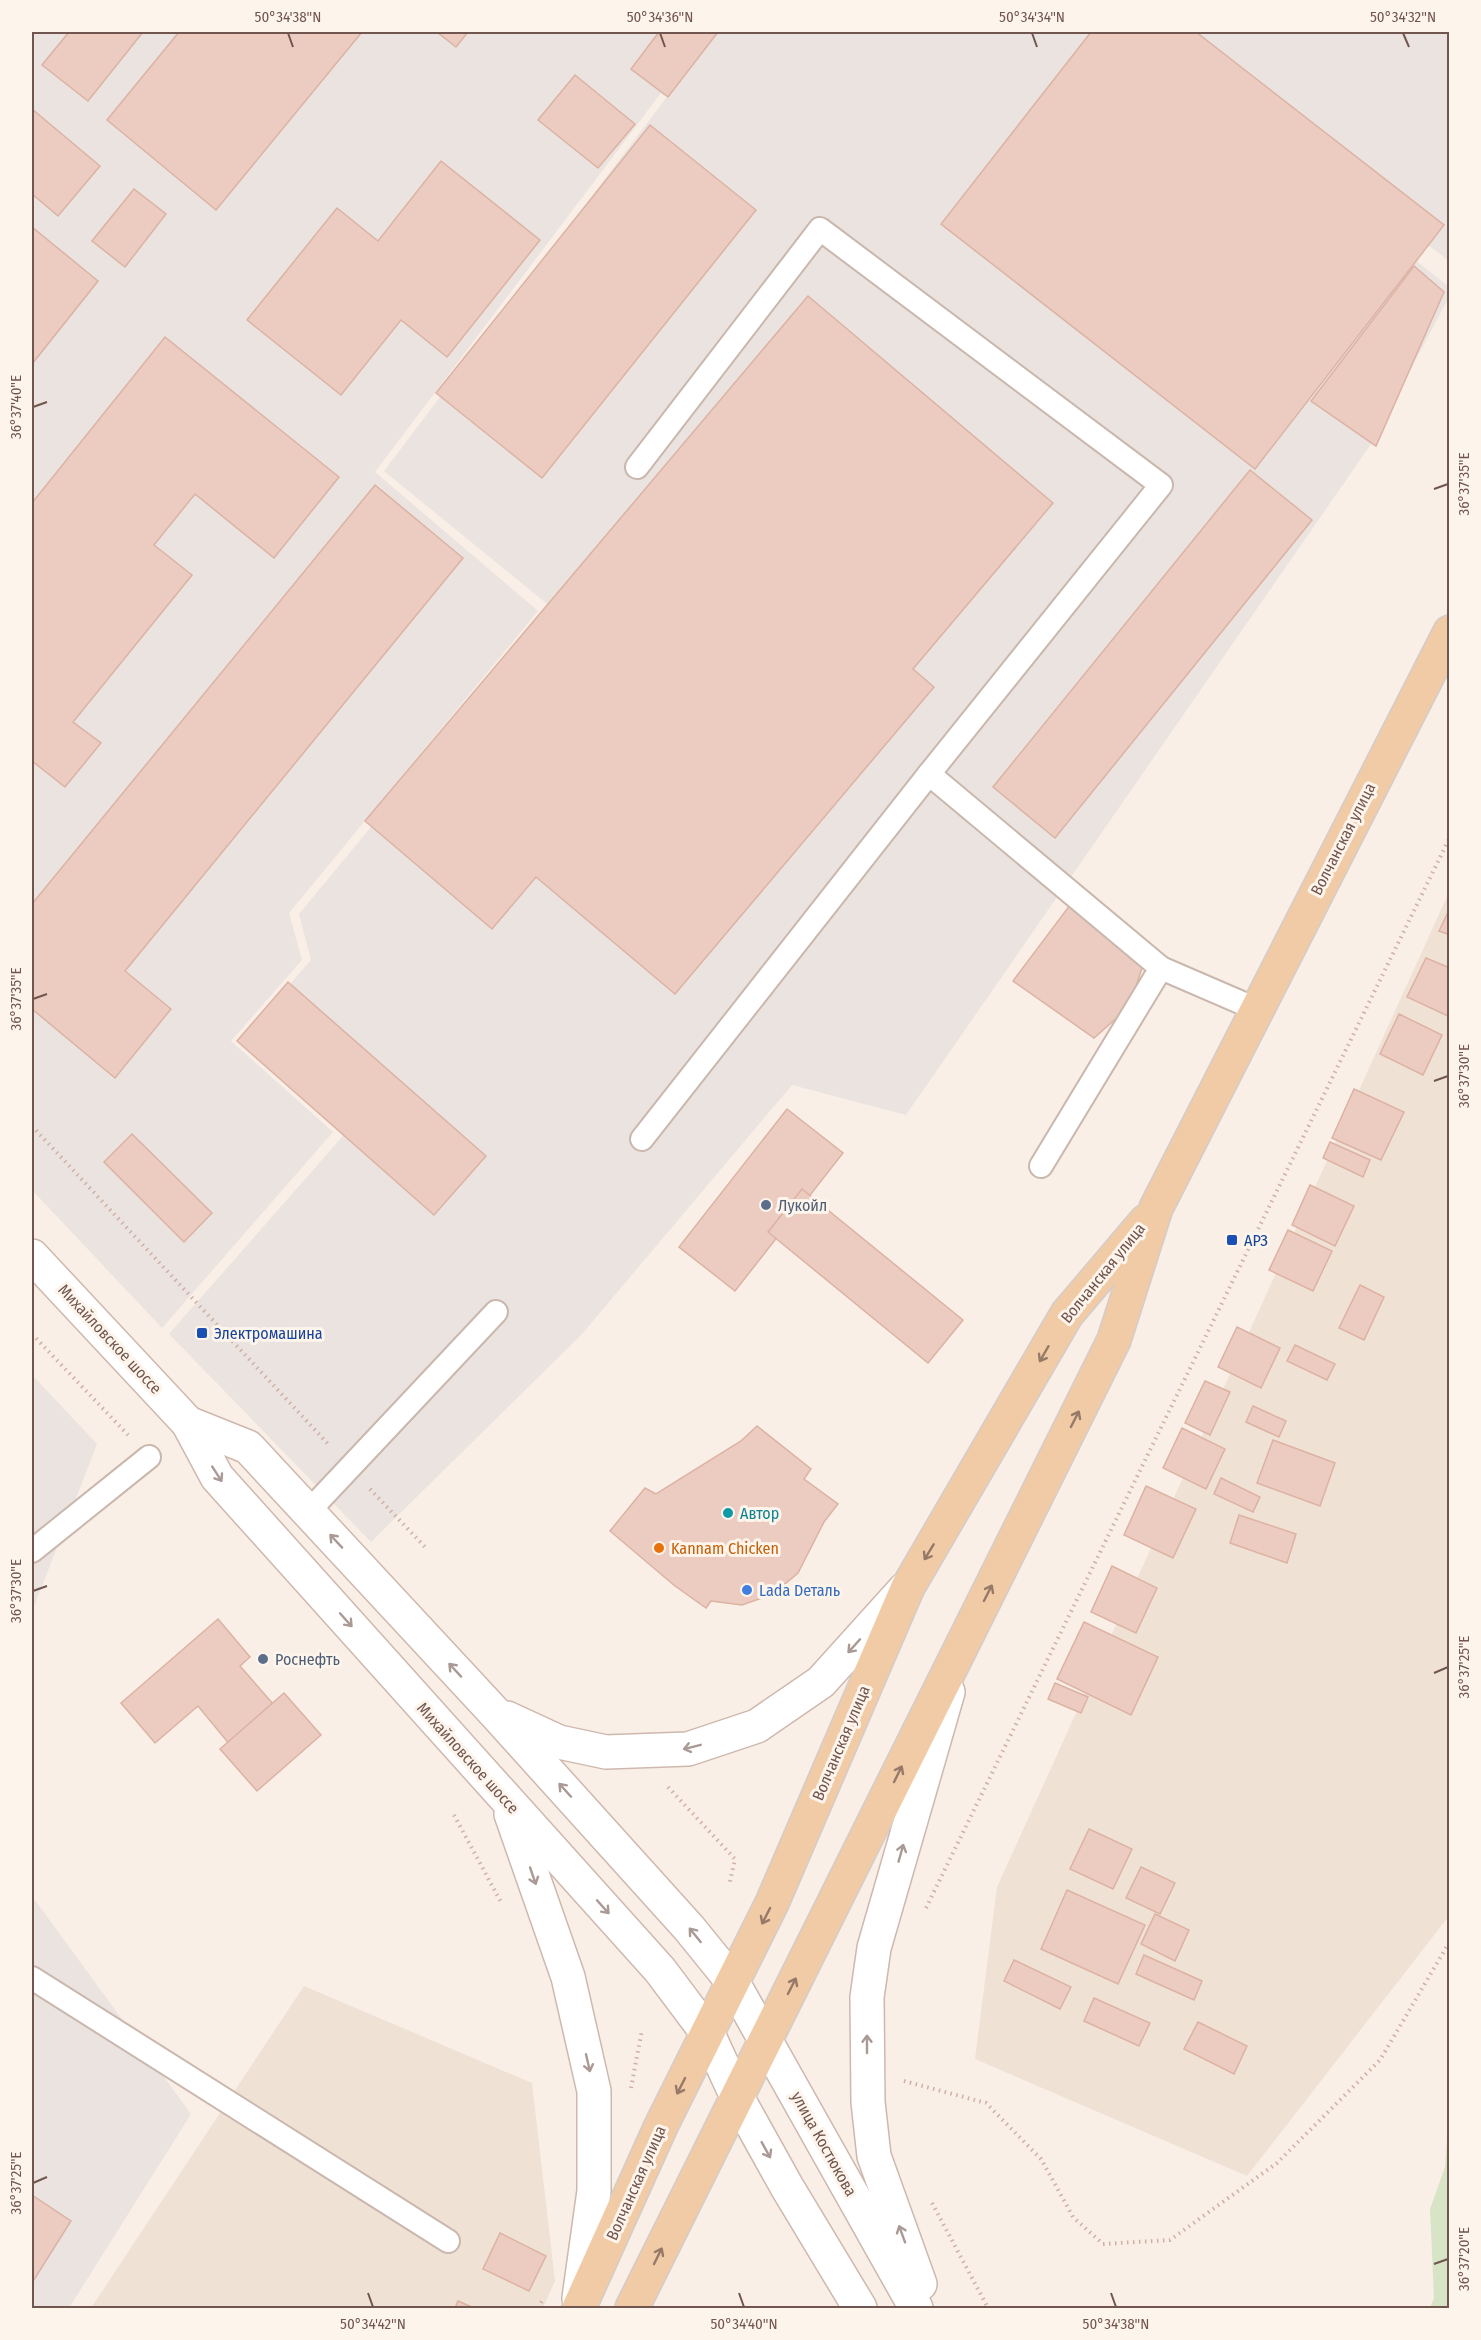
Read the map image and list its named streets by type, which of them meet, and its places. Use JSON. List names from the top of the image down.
{
  "streets": {
    "main road": ["Волчанская улица", "Михайловское шоссе", "улица Костюкова"]
  },
  "crossings": [
    ["Волчанская улица", "Михайловское шоссе"],
    ["Волчанская улица", "улица Костюкова"],
    ["Михайловское шоссе", "улица Костюкова"]
  ],
  "places": {
    "other": [
      "Лукойл",
      "Автор",
      "Kannam Chicken",
      "Lada Dеталь",
      "Роснефть"
    ],
    "transit": ["АРЗ", "Электромашина"]
  },
  "coordinates": [
    "50°34'38\"N",
    "50°34'36\"N",
    "50°34'34\"N",
    "50°34'32\"N",
    "36°37'40\"E",
    "36°37'35\"E",
    "36°37'30\"E",
    "36°37'25\"E",
    "36°37'20\"E",
    "50°34'42\"N",
    "50°34'40\"N"
  ]
}
